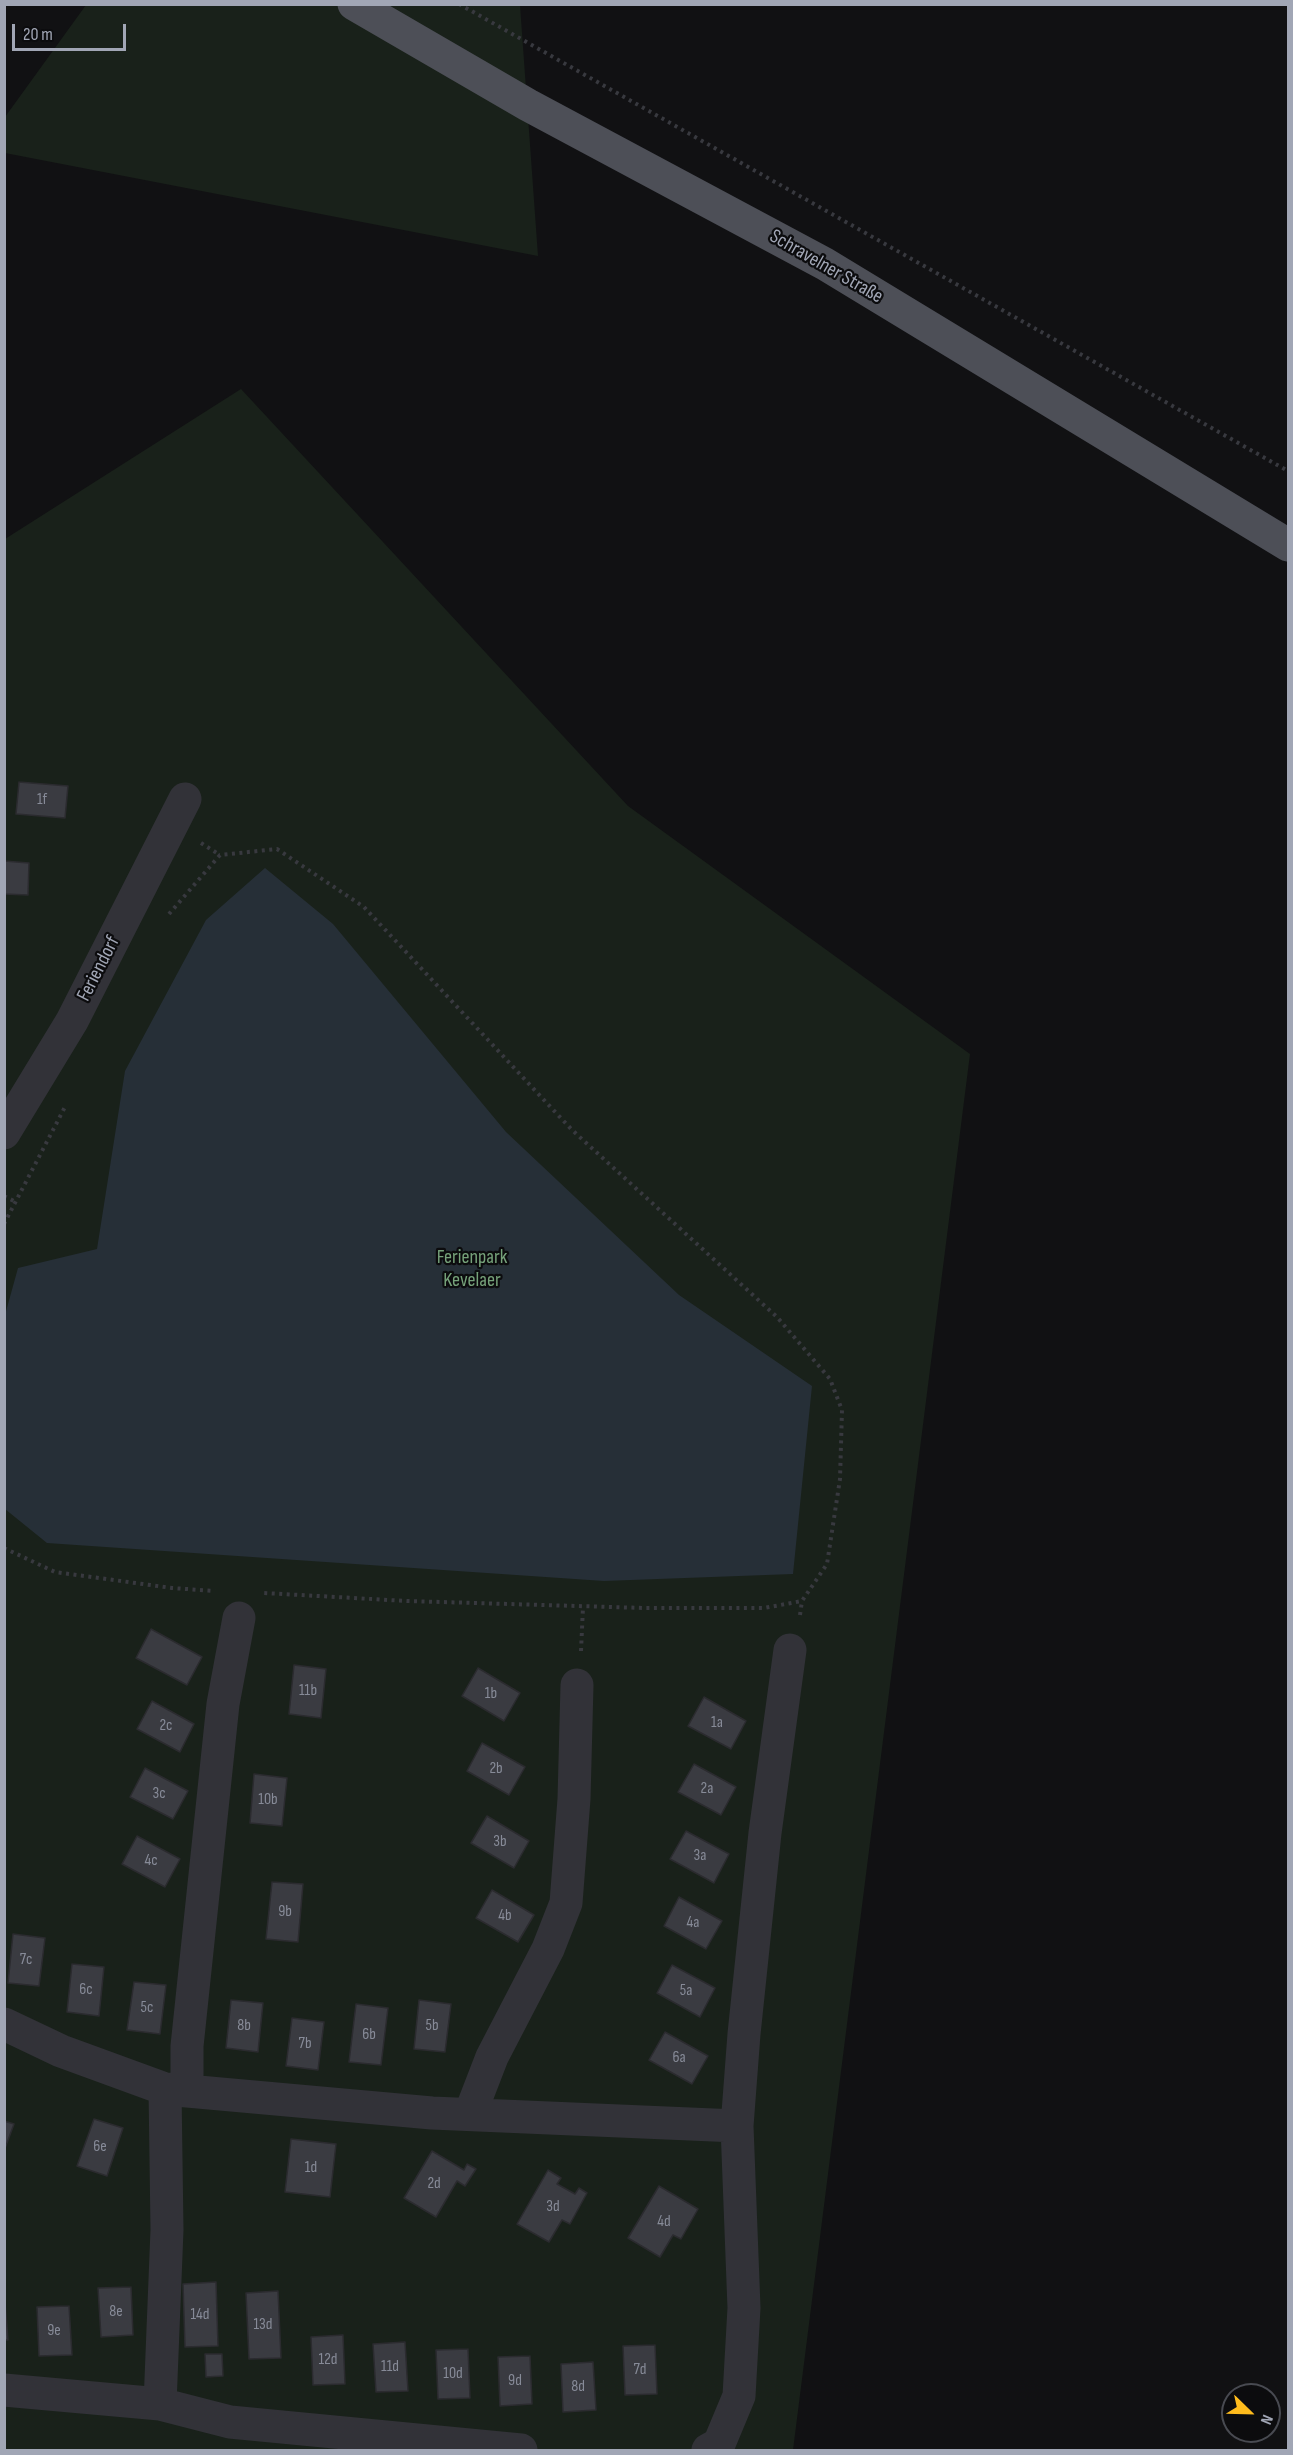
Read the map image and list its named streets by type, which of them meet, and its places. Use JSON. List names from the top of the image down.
{
  "streets": {
    "main road": ["Schravelner Straße"],
    "lane": ["Feriendorf"]
  },
  "parks": ["Ferienpark Kevelaer"],
  "house_numbers": [
    "1f",
    "11b",
    "1b",
    "1a",
    "2c",
    "2b",
    "2a",
    "3c",
    "10b",
    "3b",
    "3a",
    "4c",
    "9b",
    "4b",
    "4a",
    "7c",
    "6c",
    "5a",
    "5c",
    "8b",
    "5b",
    "6b",
    "7b",
    "6a",
    "6e",
    "1d",
    "2d",
    "3d",
    "4d",
    "8e",
    "14d",
    "13d",
    "9e",
    "12d",
    "11d",
    "7d",
    "10d",
    "9d",
    "8d"
  ],
  "scale_bar": "20 m",
  "north": "bottom right"
}
